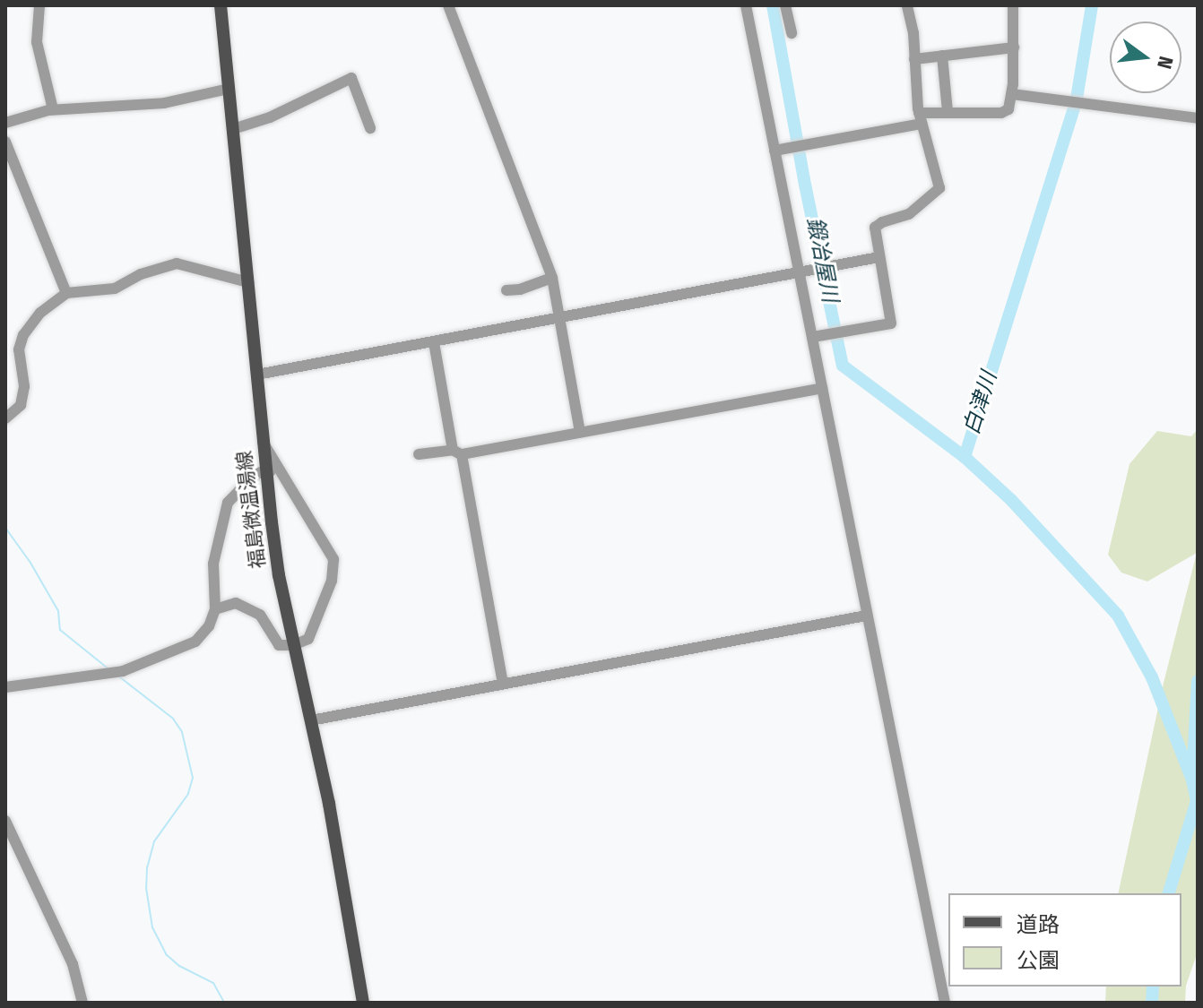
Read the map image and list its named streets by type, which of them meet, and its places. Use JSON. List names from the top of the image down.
{
  "streets": {
    "main road": ["福島微温湯線"]
  },
  "water": ["鍛冶屋川", "白津川"],
  "legend": ["道路", "公園"],
  "north": "right"
}
